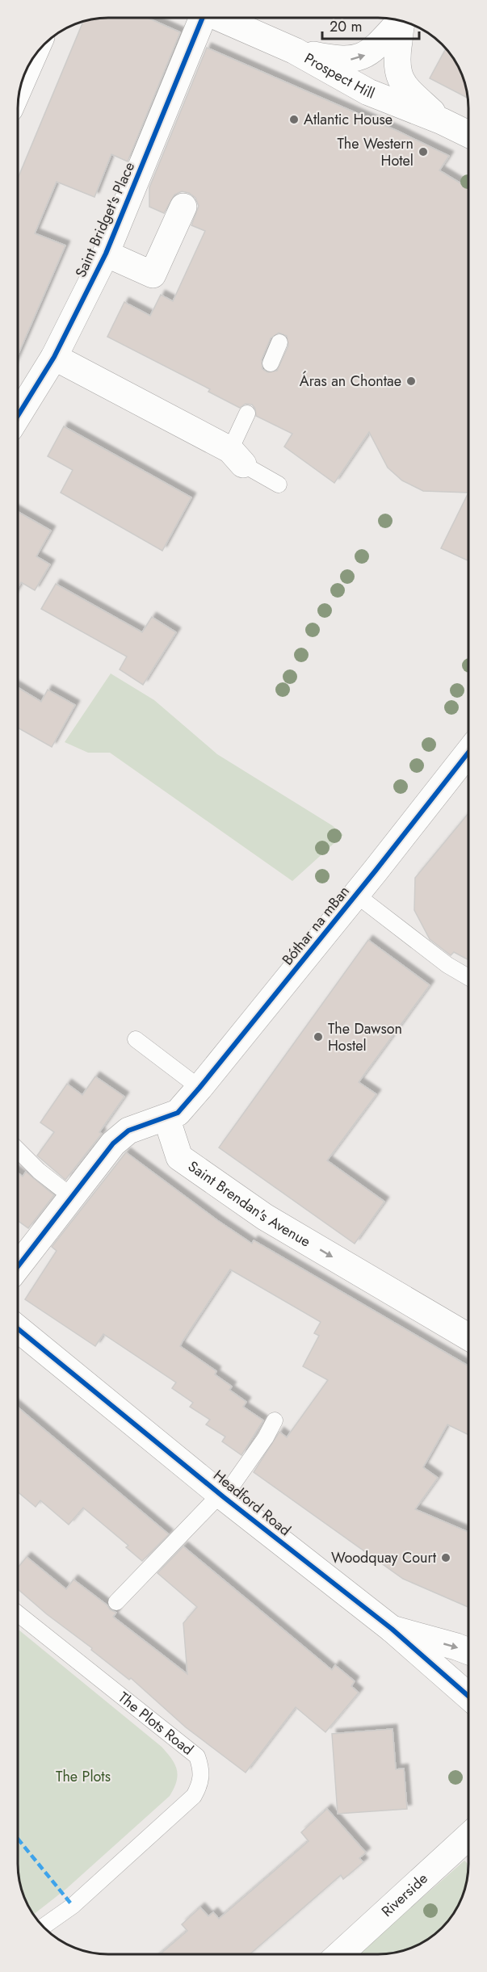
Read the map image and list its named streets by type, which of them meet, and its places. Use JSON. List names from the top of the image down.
{
  "streets": {
    "street": [
      "Prospect Hill",
      "Saint Bridget's Place",
      "Bóthar na mBan",
      "Saint Brendan's Avenue",
      "Headford Road",
      "Riverside"
    ],
    "lane": ["The Plots Road"]
  },
  "crossings": [
    ["Bóthar na mBan", "Saint Brendan's Avenue"]
  ],
  "one_way": ["Saint Brendan's Avenue"],
  "parks": ["The Plots"],
  "places": [
    "Atlantic House",
    "The Western Hotel",
    "Áras an Chontae",
    "The Dawson Hostel",
    "Woodquay Court"
  ],
  "scale_bar": "20 m"
}
